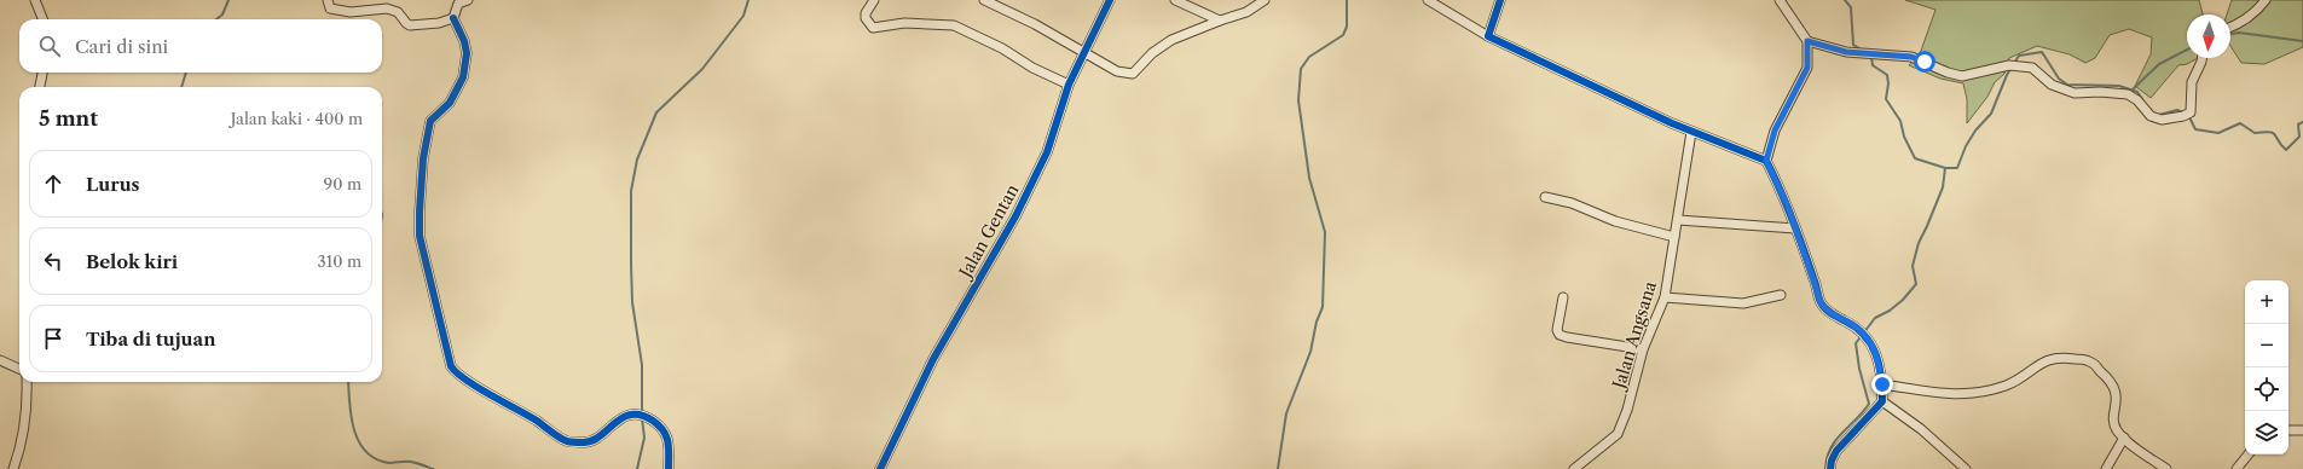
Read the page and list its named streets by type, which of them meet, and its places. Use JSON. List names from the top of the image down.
{
  "streets": {
    "street": ["Jalan Gentan", "Jalan Angsana"]
  },
  "north": "bottom",
  "page": {
    "search": "Cari di sini",
    "heading": ["5 mnt", "Jalan kaki · 400 m"],
    "list": [
      ["Lurus", "90 m"],
      ["Belok kiri", "310 m"],
      "Tiba di tujuan"
    ],
    "map_buttons": ["+", "−"]
  }
}
